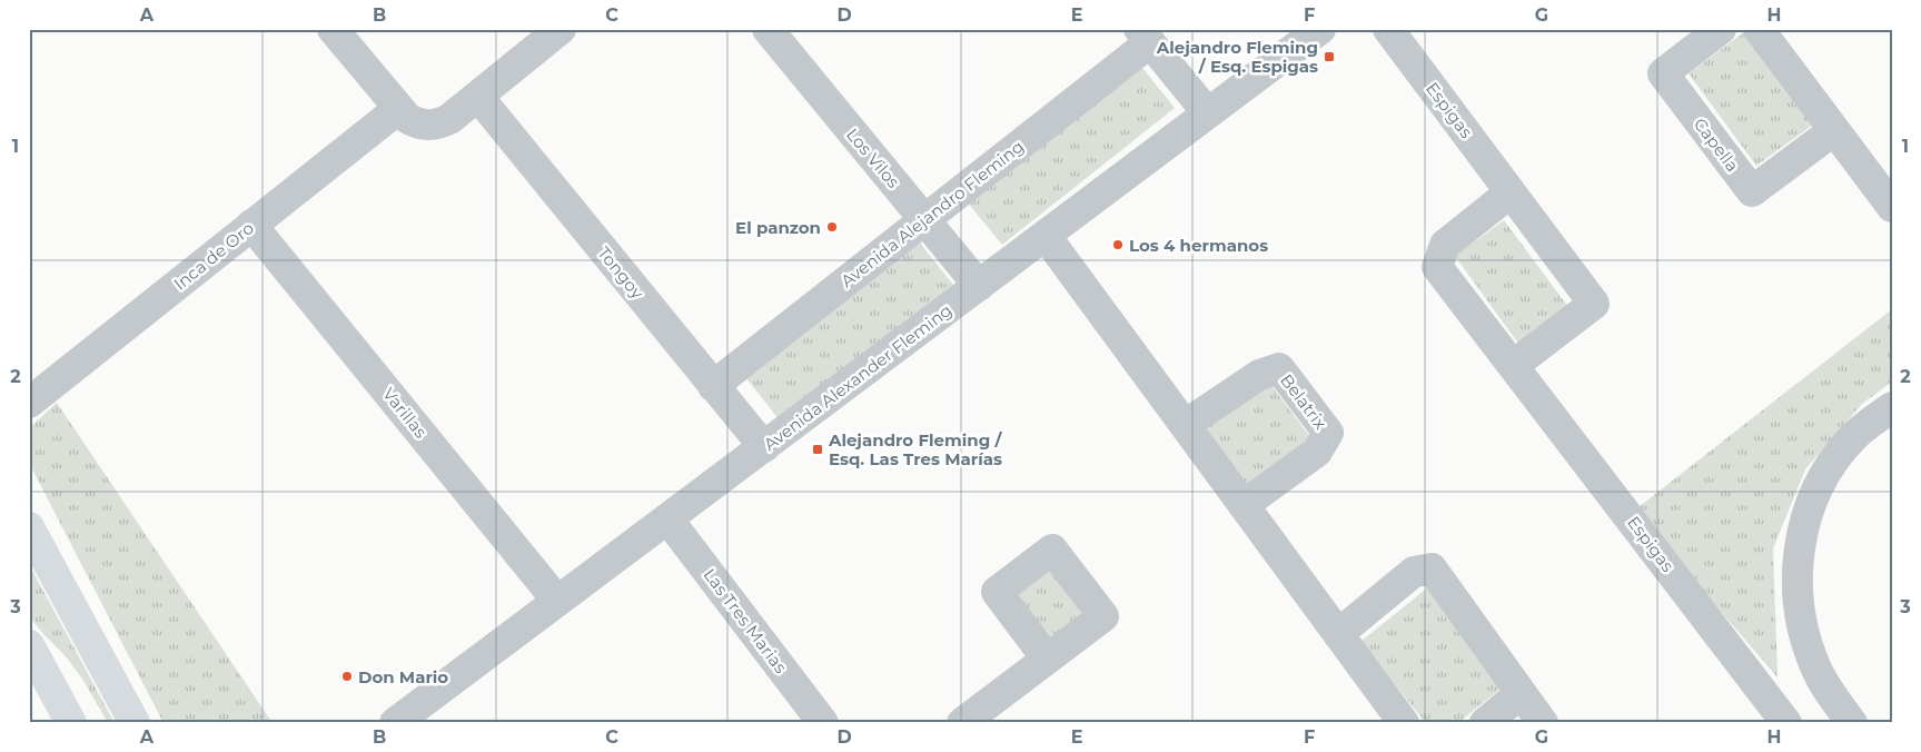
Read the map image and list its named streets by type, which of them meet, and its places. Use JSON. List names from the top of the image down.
{
  "streets": {
    "street": [
      "Espigas",
      "Capella",
      "Los Vilos",
      "Avenida Alejandro Fleming",
      "Inca de Oro",
      "Tongoy",
      "Avenida Alexander Fleming",
      "Belatrix",
      "Varillas",
      "Las Tres Marias"
    ]
  },
  "crossings": [
    ["Los Vilos", "Avenida Alejandro Fleming"],
    ["Los Vilos", "Avenida Alexander Fleming"],
    ["Avenida Alejandro Fleming", "Tongoy"],
    ["Inca de Oro", "Varillas"],
    ["Tongoy", "Avenida Alexander Fleming"],
    ["Avenida Alexander Fleming", "Varillas"],
    ["Avenida Alexander Fleming", "Las Tres Marias"]
  ],
  "places": {
    "transit": ["Alejandro Fleming / Esq. Espigas", "Alejandro Fleming / Esq. Las Tres Marías"],
    "other": ["El panzon", "Los 4 hermanos", "Don Mario"]
  },
  "grid": {
    "columns": [
      "A",
      "B",
      "C",
      "D",
      "E",
      "F",
      "G",
      "H"
    ],
    "rows": ["1", "2", "3"]
  }
}
